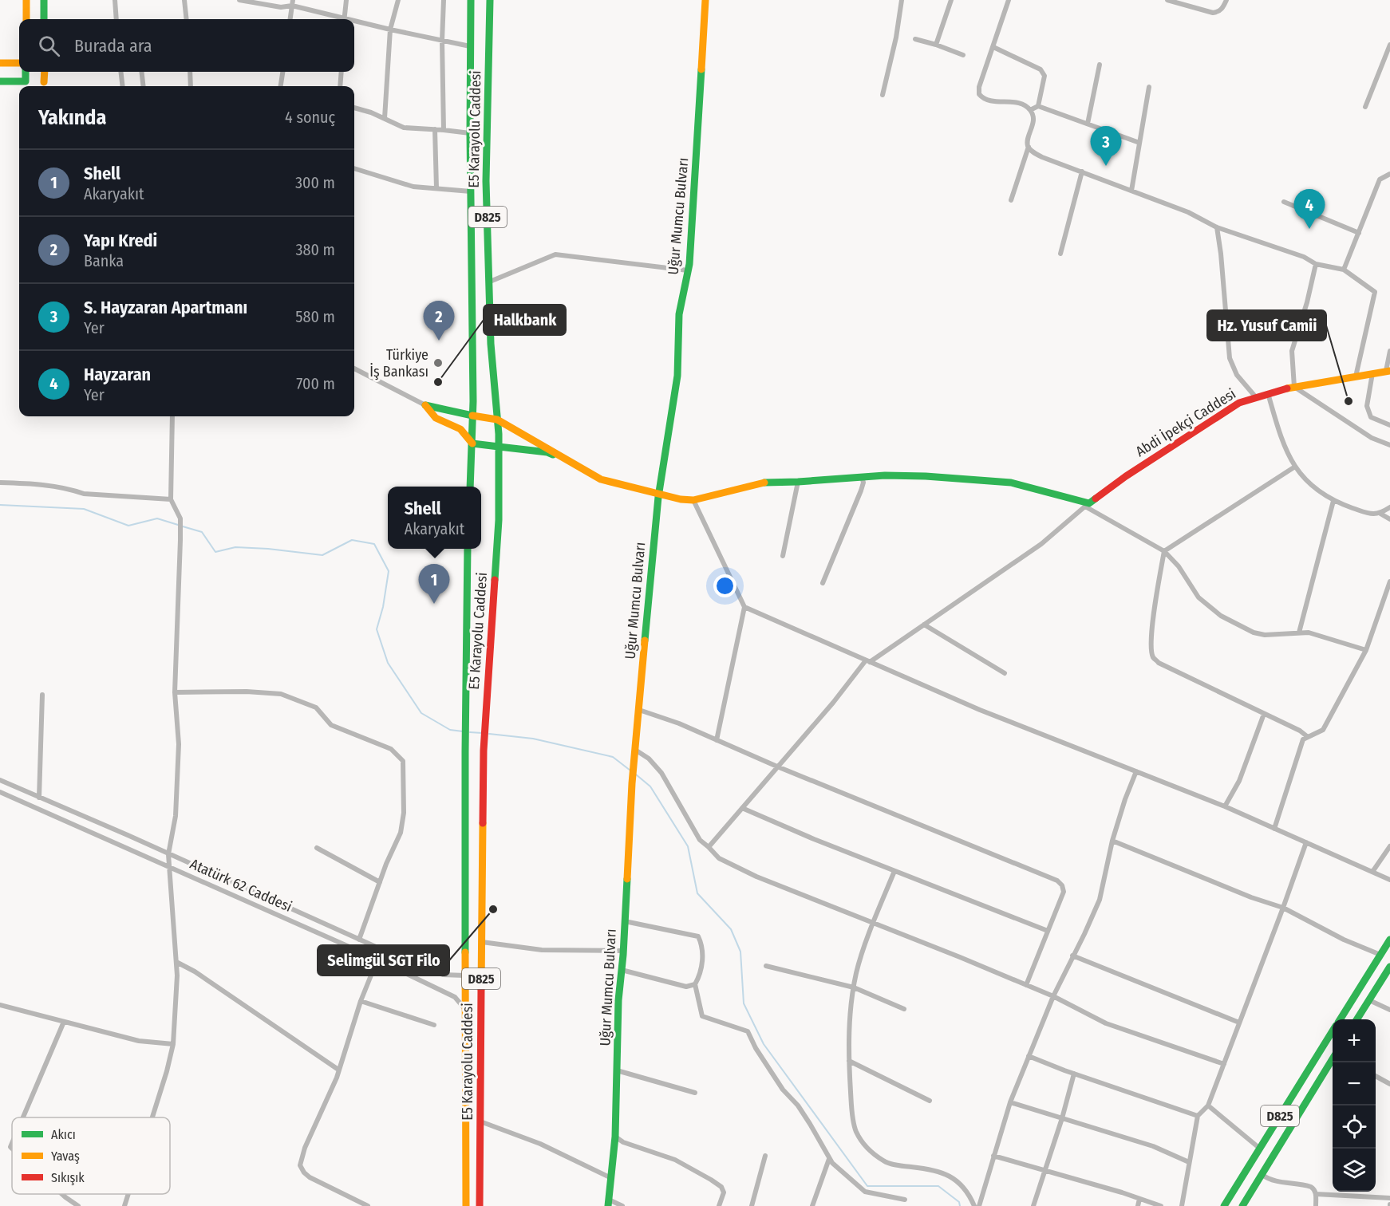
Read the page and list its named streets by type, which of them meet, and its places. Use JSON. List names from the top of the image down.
{
  "streets": {
    "main road": [
      "E5 Karayolu Caddesi",
      "Uğur Mumcu Bulvarı",
      "D825",
      "Abdi İpekçi Caddesi"
    ],
    "street": ["Atatürk 62 Caddesi"]
  },
  "crossings": [
    ["E5 Karayolu Caddesi", "Atatürk 62 Caddesi"]
  ],
  "places": [
    "Türkiye İş Bankası",
    "Halkbank",
    "Hz. Yusuf Camii",
    "Selimgül SGT Filo"
  ],
  "legend": ["Akıcı", "Yavaş", "Sıkışık"],
  "page": {
    "search": "Burada ara",
    "heading": ["Yakında", "4 sonuç"],
    "pins": [
      "3",
      "4",
      "2",
      "1"
    ],
    "list": [
      {
        "mark": "1",
        "name": "Shell",
        "note": "Akaryakıt",
        "value": "300 m"
      },
      {
        "mark": "2",
        "name": "Yapı Kredi",
        "note": "Banka",
        "value": "380 m"
      },
      {
        "mark": "3",
        "name": "S. Hayzaran Apartmanı",
        "note": "Yer",
        "value": "580 m"
      },
      {
        "mark": "4",
        "name": "Hayzaran",
        "note": "Yer",
        "value": "700 m"
      }
    ],
    "popup": ["Shell", "Akaryakıt"],
    "map_buttons": ["+", "−"]
  }
}
